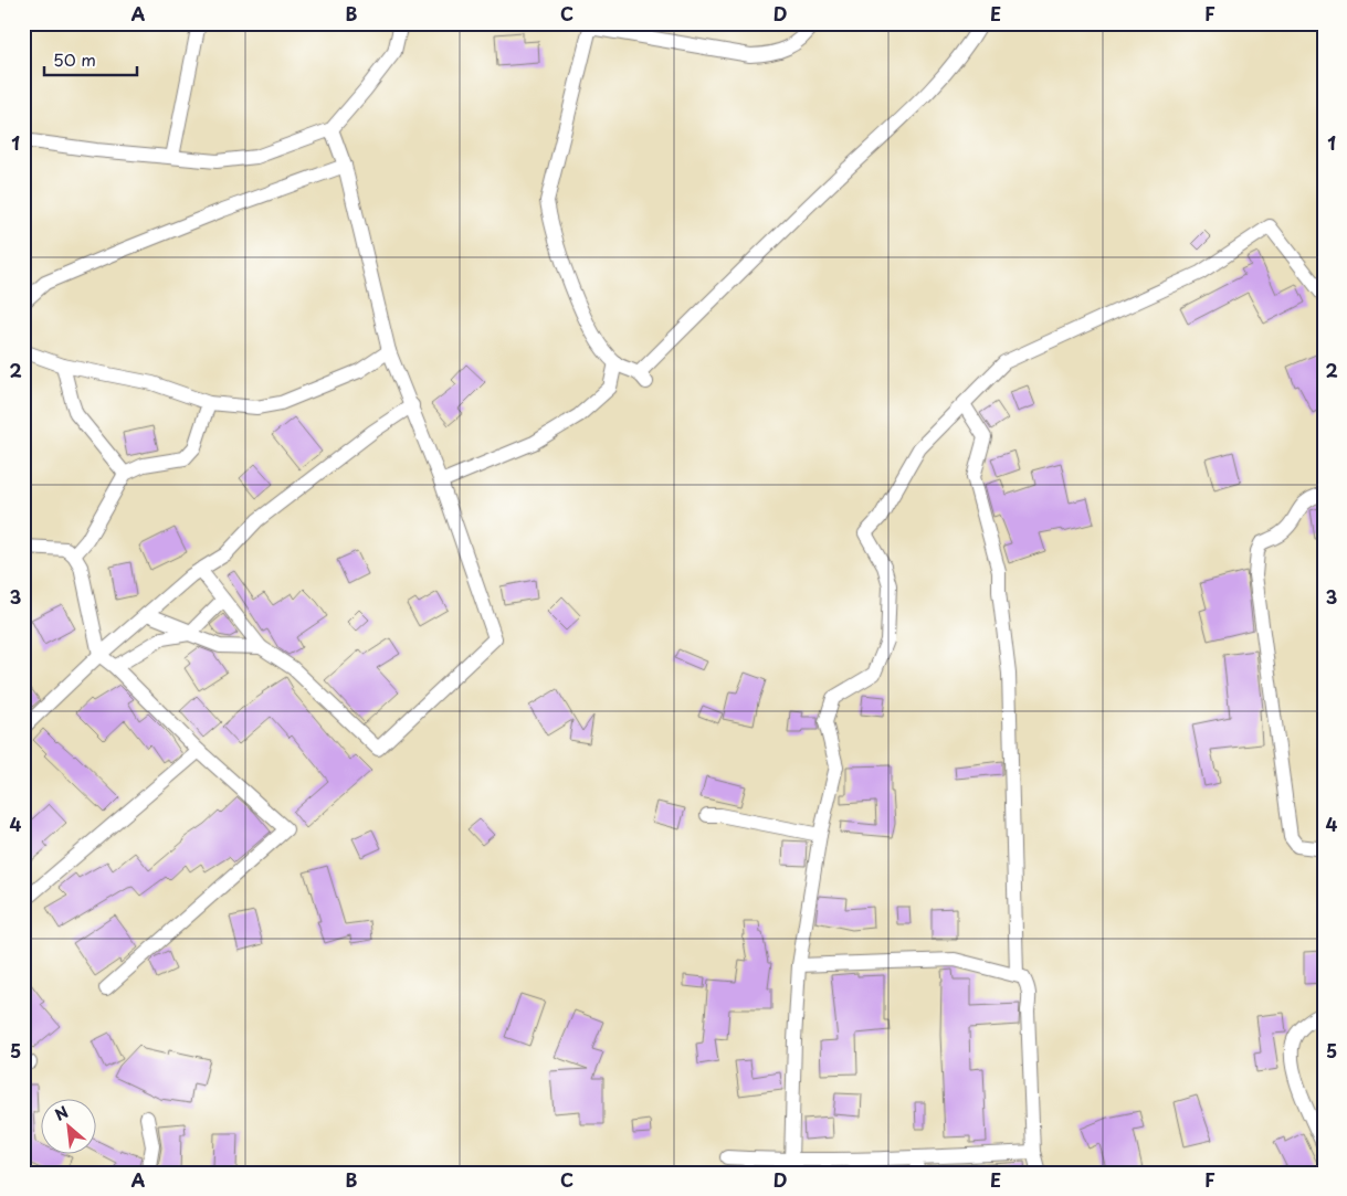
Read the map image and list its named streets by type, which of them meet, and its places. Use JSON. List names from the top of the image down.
{
  "scale_bar": "50 m",
  "north": "top left",
  "grid": {
    "columns": [
      "A",
      "B",
      "C",
      "D",
      "E",
      "F"
    ],
    "rows": [
      "1",
      "2",
      "3",
      "4",
      "5"
    ]
  }
}
